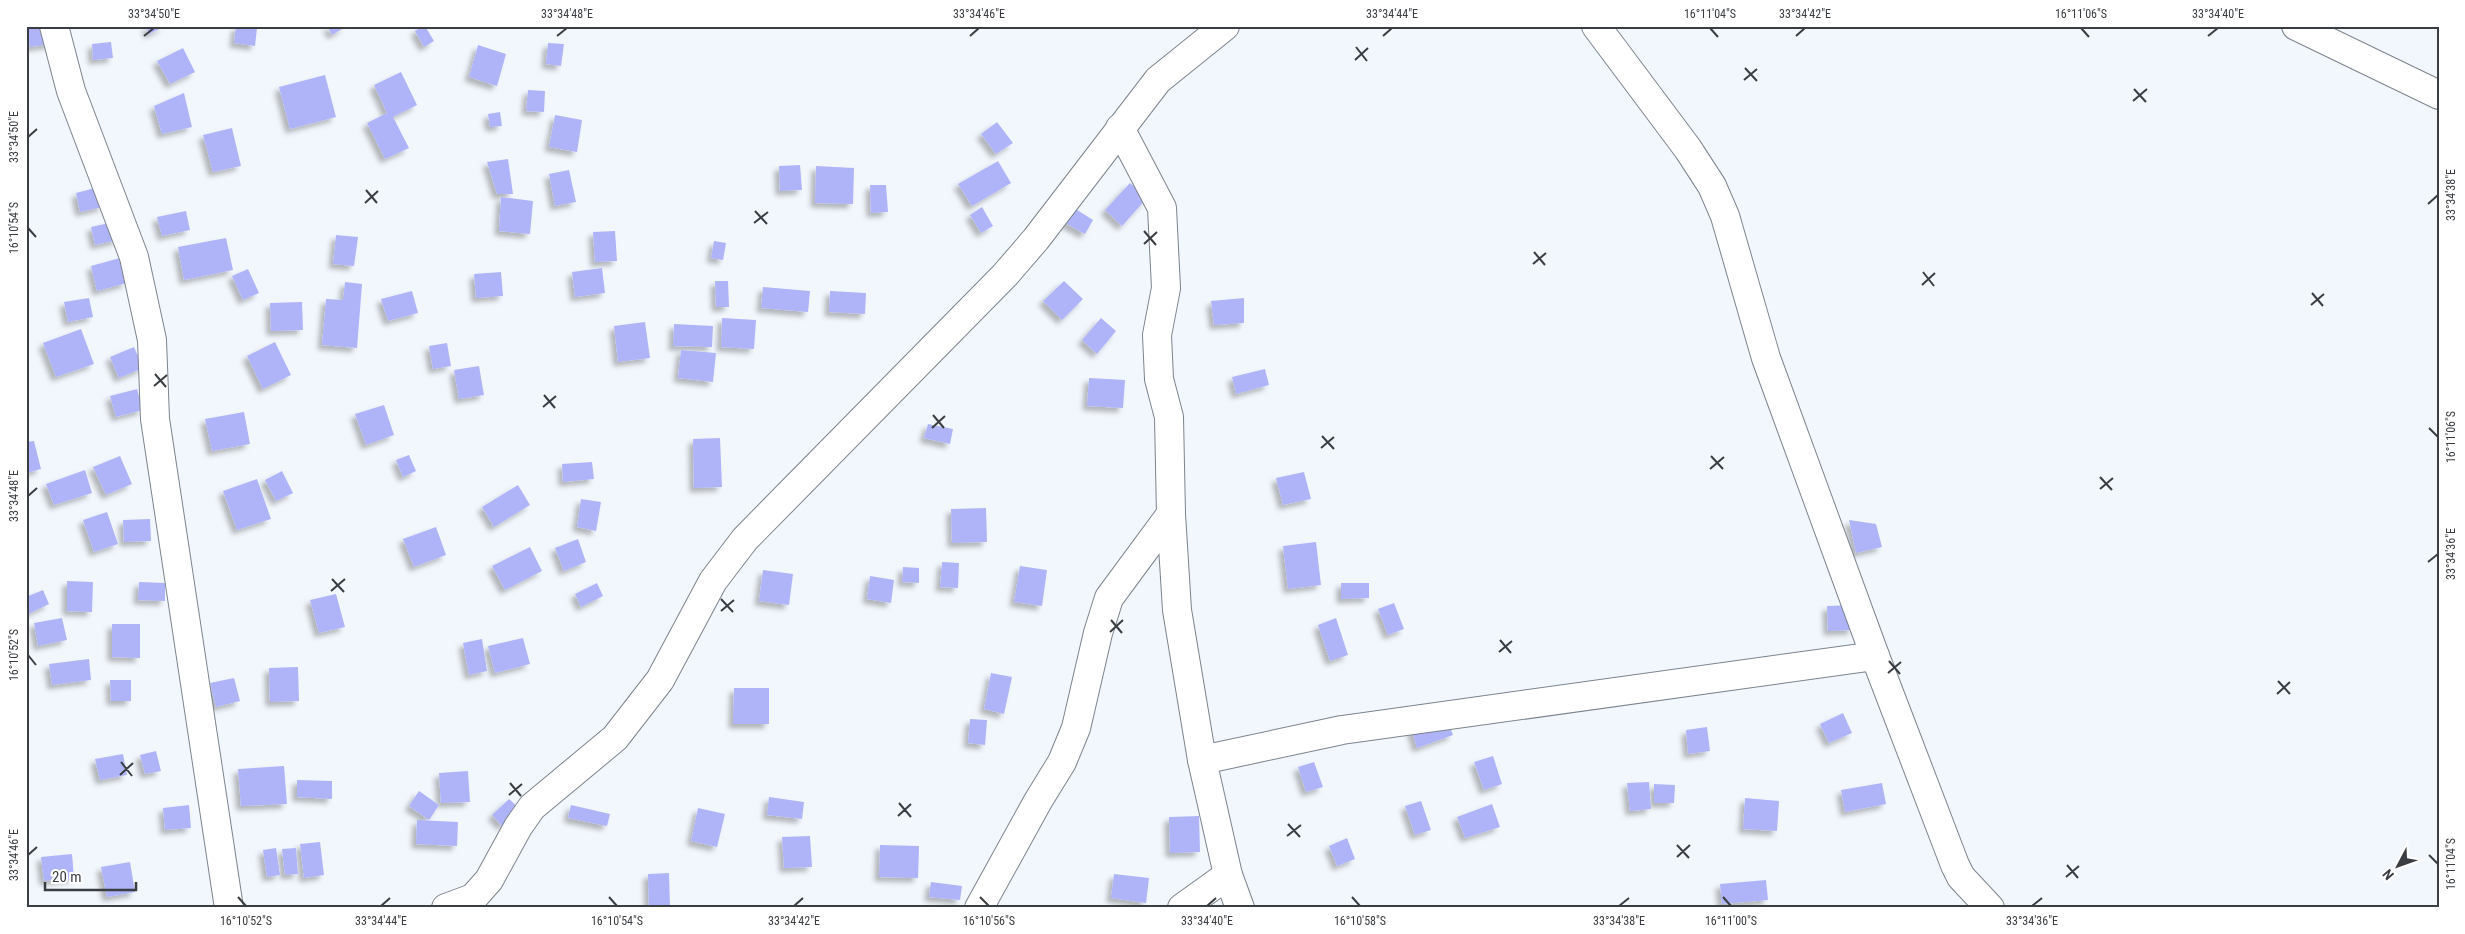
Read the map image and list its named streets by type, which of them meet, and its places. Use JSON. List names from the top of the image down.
{
  "scale_bar": "20 m",
  "north": "bottom left",
  "coordinates": [
    "33°34'50\"E",
    "33°34'48\"E",
    "33°34'46\"E",
    "33°34'44\"E",
    "16°11'04\"S",
    "33°34'42\"E",
    "16°11'06\"S",
    "33°34'40\"E",
    "33°34'38\"E",
    "16°10'54\"S",
    "33°34'36\"E",
    "16°10'52\"S",
    "16°10'56\"S",
    "16°10'58\"S",
    "16°11'00\"S"
  ]
}
